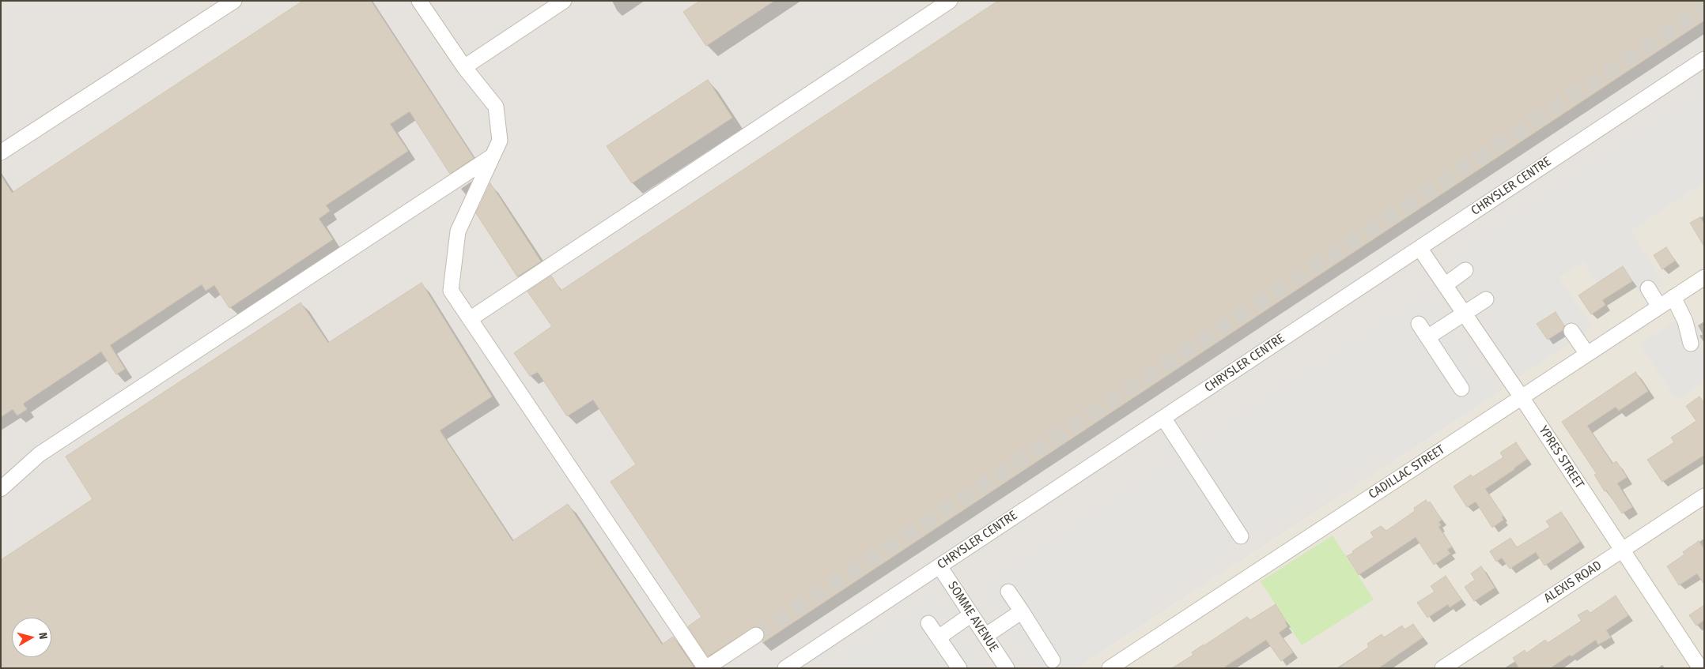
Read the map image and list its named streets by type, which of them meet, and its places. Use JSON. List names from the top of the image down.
{
  "streets": {
    "street": [
      "CHRYSLER CENTRE",
      "YPRES STREET",
      "CADILLAC STREET",
      "ALEXIS ROAD",
      "SOMME AVENUE"
    ]
  },
  "crossings": [
    ["CHRYSLER CENTRE", "YPRES STREET"],
    ["CHRYSLER CENTRE", "SOMME AVENUE"],
    ["YPRES STREET", "CADILLAC STREET"],
    ["YPRES STREET", "ALEXIS ROAD"]
  ],
  "north": "right"
}
